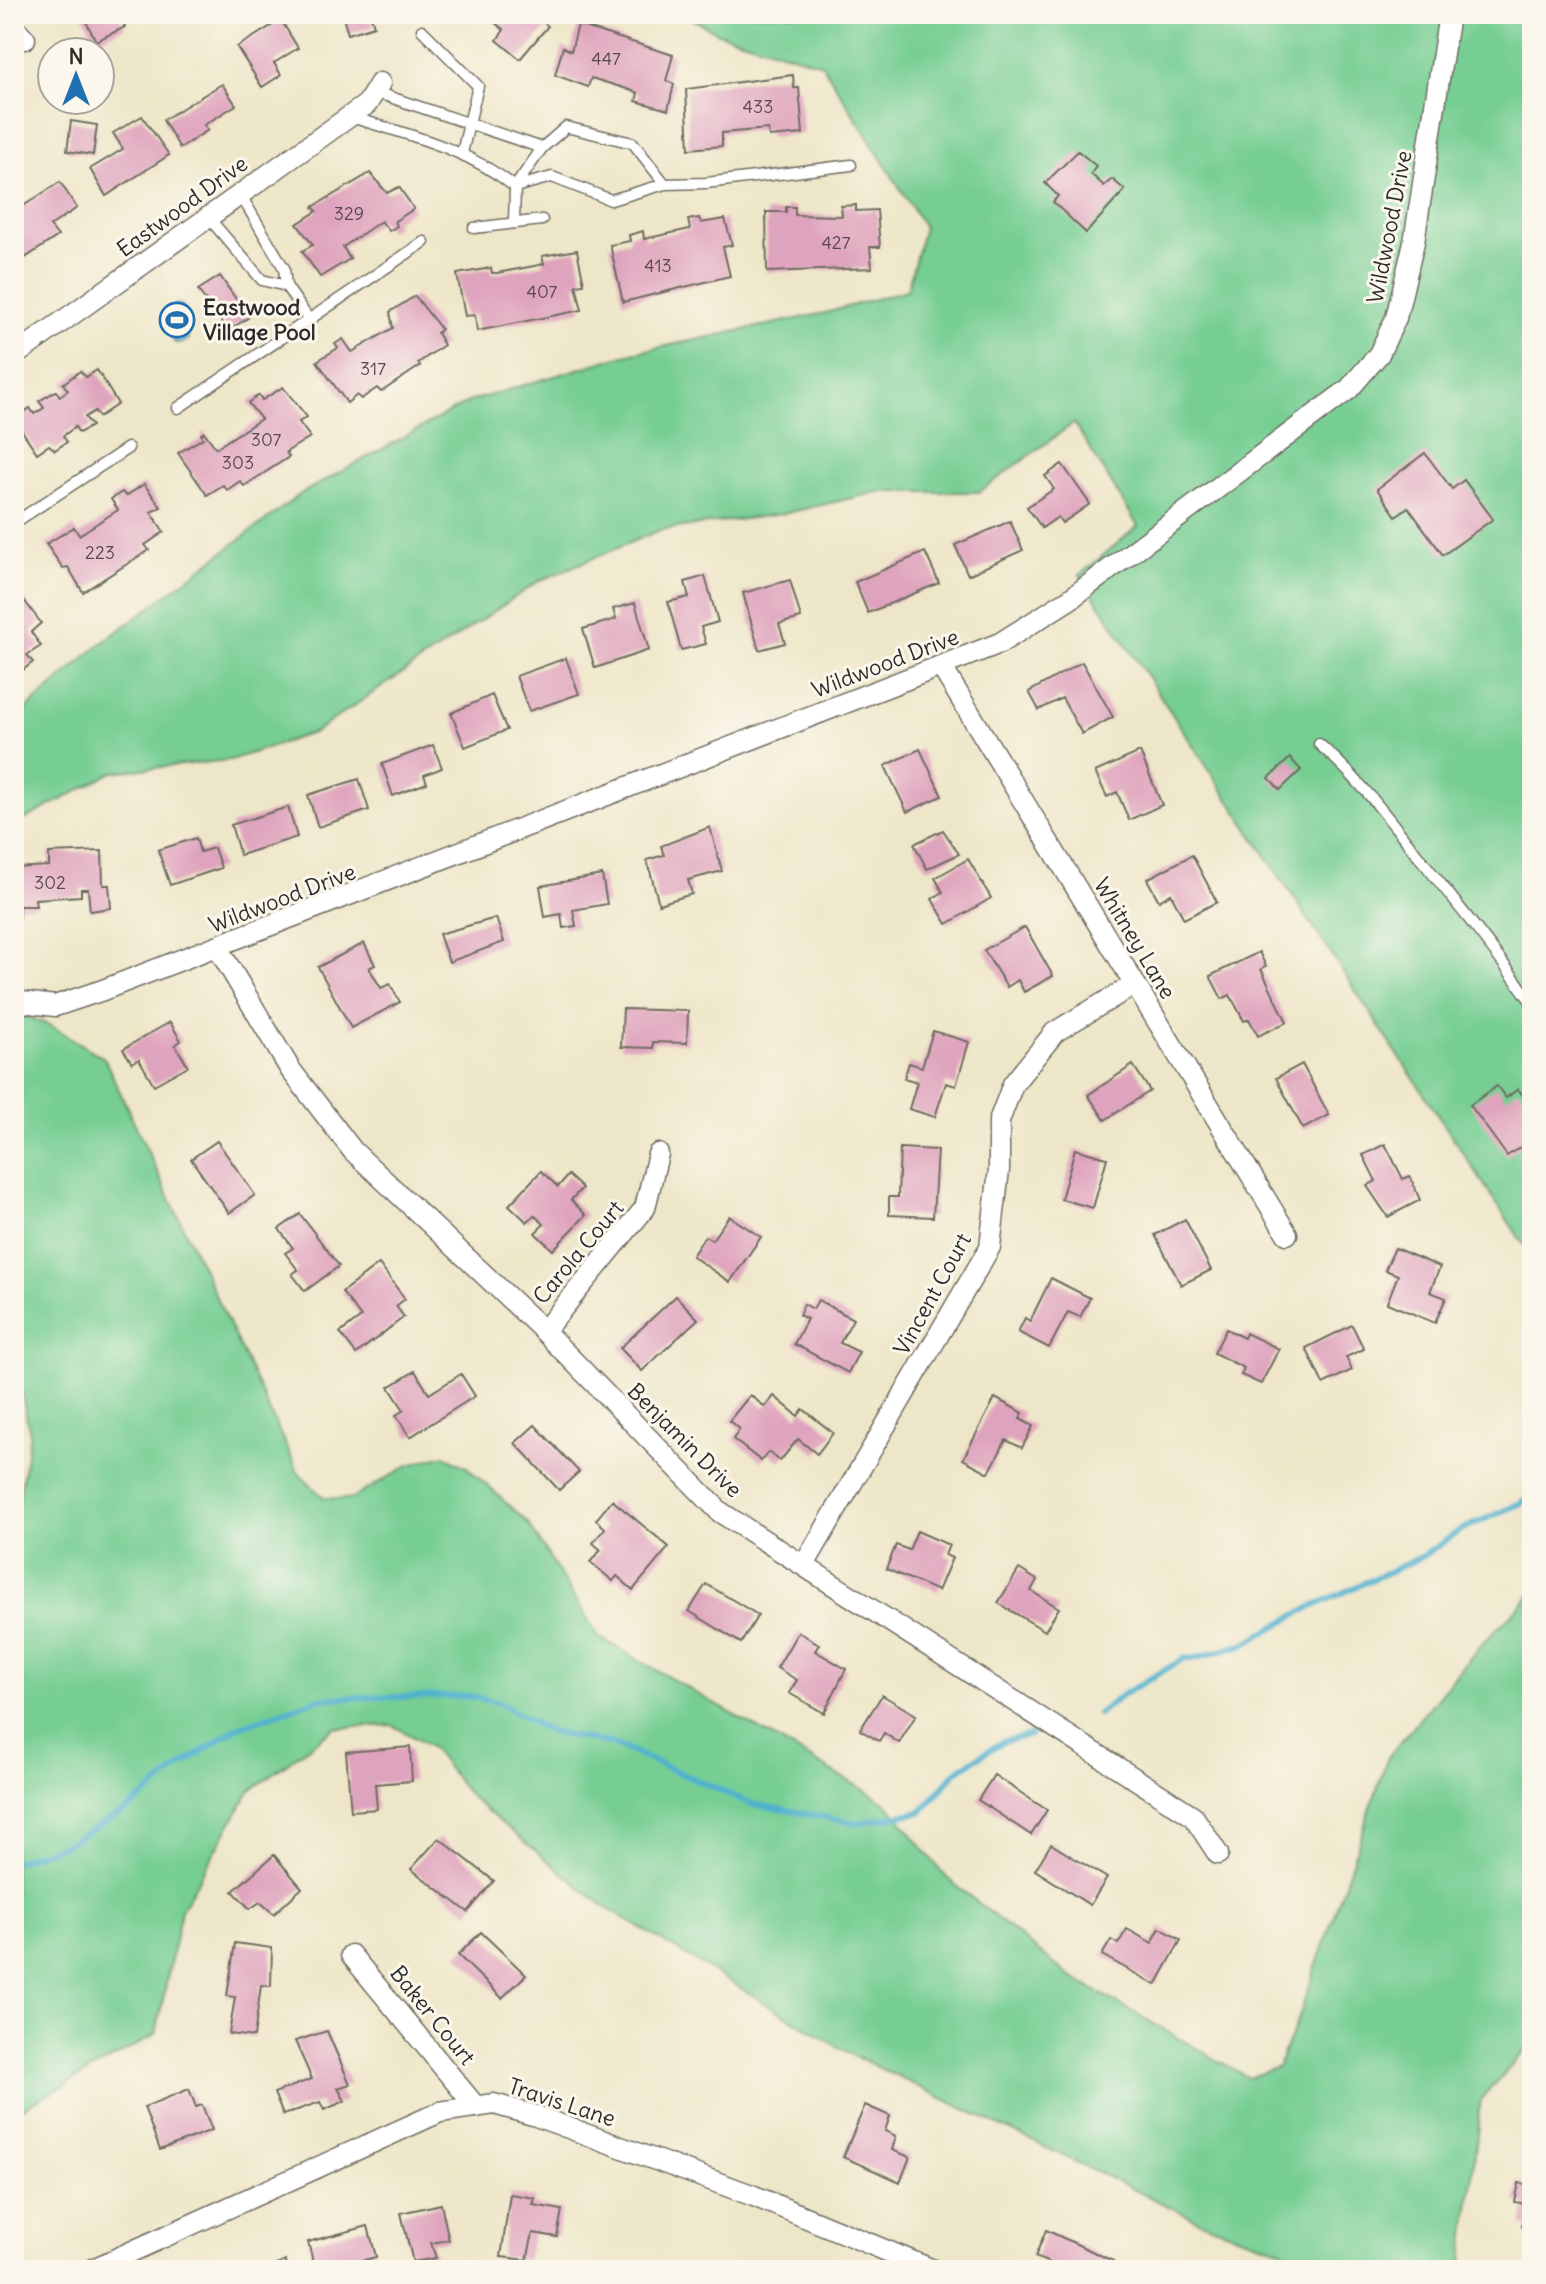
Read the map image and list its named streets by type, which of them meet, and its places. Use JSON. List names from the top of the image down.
{
  "streets": {
    "street": [
      "Eastwood Drive",
      "Wildwood Drive",
      "Whitney Lane",
      "Carola Court",
      "Vincent Court",
      "Benjamin Drive",
      "Baker Court",
      "Travis Lane"
    ]
  },
  "crossings": [
    ["Wildwood Drive", "Whitney Lane"],
    ["Wildwood Drive", "Benjamin Drive"],
    ["Whitney Lane", "Vincent Court"],
    ["Carola Court", "Benjamin Drive"],
    ["Vincent Court", "Benjamin Drive"],
    ["Baker Court", "Travis Lane"]
  ],
  "places": {
    "sports": ["Eastwood Village Pool"]
  },
  "house_numbers": [
    "447",
    "433",
    "329",
    "427",
    "413",
    "407",
    "317",
    "307",
    "303",
    "223",
    "302"
  ],
  "north": "top"
}
